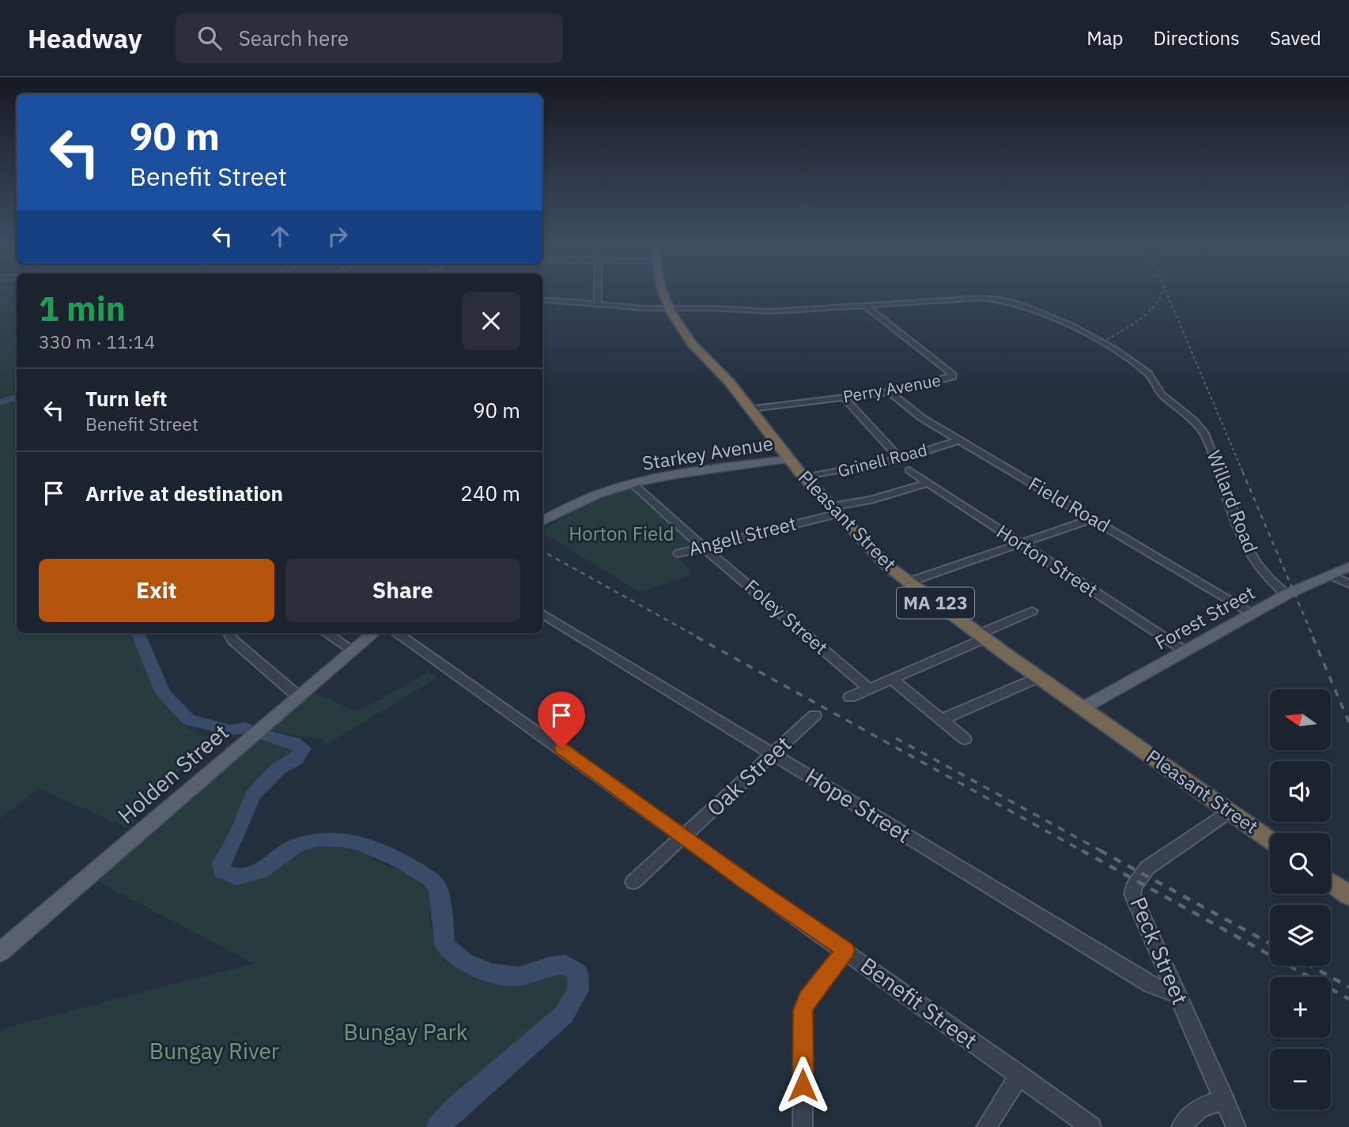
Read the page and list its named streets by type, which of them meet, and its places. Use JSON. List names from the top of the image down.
{
  "streets": {
    "highway": ["Pleasant Street", "MA 123"],
    "main road": ["Starkey Avenue", "Forest Street", "Holden Street"],
    "street": [
      "Perry Avenue",
      "Grinell Road",
      "Willard Road",
      "Field Road",
      "Angell Street",
      "Horton Street",
      "Foley Street",
      "Oak Street",
      "Hope Street",
      "Peck Street",
      "Benefit Street"
    ]
  },
  "crossings": [
    ["Perry Avenue", "Willard Road"],
    ["Perry Avenue", "Field Road"],
    ["Perry Avenue", "Pleasant Street"],
    ["Starkey Avenue", "Pleasant Street"],
    ["Starkey Avenue", "Foley Street"],
    ["Grinell Road", "Field Road"],
    ["Grinell Road", "Pleasant Street"],
    ["Willard Road", "Pleasant Street"],
    ["Willard Road", "Forest Street"],
    ["Field Road", "Forest Street"],
    ["Pleasant Street", "Angell Street"],
    ["Pleasant Street", "Forest Street"],
    ["Pleasant Street", "Peck Street"],
    ["Angell Street", "Horton Street"],
    ["Angell Street", "Foley Street"],
    ["Horton Street", "Forest Street"],
    ["Oak Street", "Hope Street"],
    ["Oak Street", "Benefit Street"],
    ["Hope Street", "Peck Street"]
  ],
  "parks": ["Horton Field", "Bungay Park", "Bungay River"],
  "north": "left",
  "page": {
    "header": "Headway",
    "search": "Search here",
    "nav": ["Map", "Directions", "Saved"],
    "turn": ["90 m", "Benefit Street"],
    "heading": ["1 min", "330 m · 11:14"],
    "list": [
      {
        "name": "Turn left",
        "note": "Benefit Street",
        "value": "90 m"
      },
      {
        "name": "Arrive at destination",
        "value": "240 m"
      }
    ],
    "buttons": ["Exit", "Share"],
    "map_buttons": ["+", "−"]
  }
}
